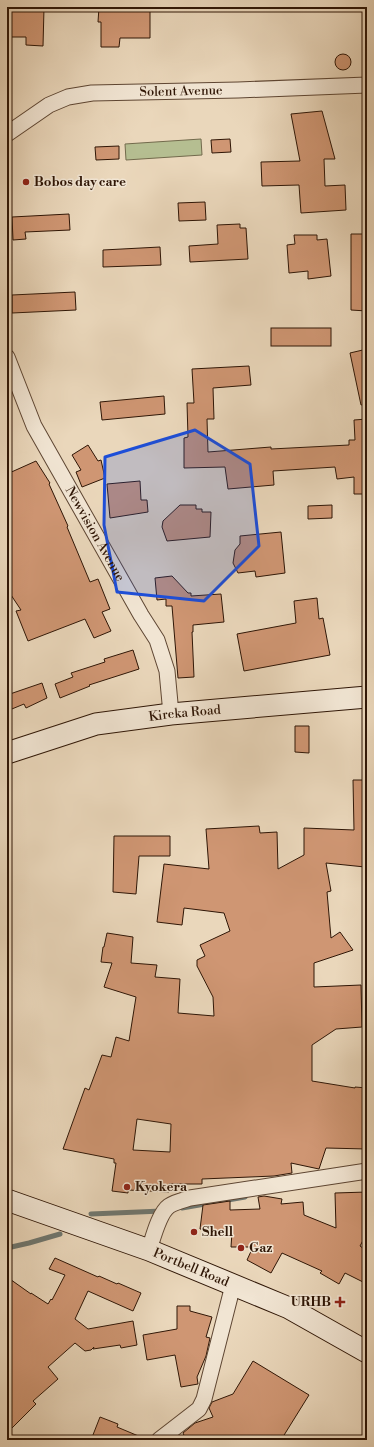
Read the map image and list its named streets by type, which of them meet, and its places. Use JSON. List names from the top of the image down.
{
  "streets": {
    "main road": ["Kireka Road", "Portbell Road"],
    "street": ["Solent Avenue", "Newvision Avenue"]
  },
  "crossings": [
    ["Newvision Avenue", "Kireka Road"]
  ],
  "places": {
    "other": [
      "Bobos day care",
      "Kyokera",
      "Shell",
      "Gaz"
    ],
    "health": ["URHB"]
  }
}
